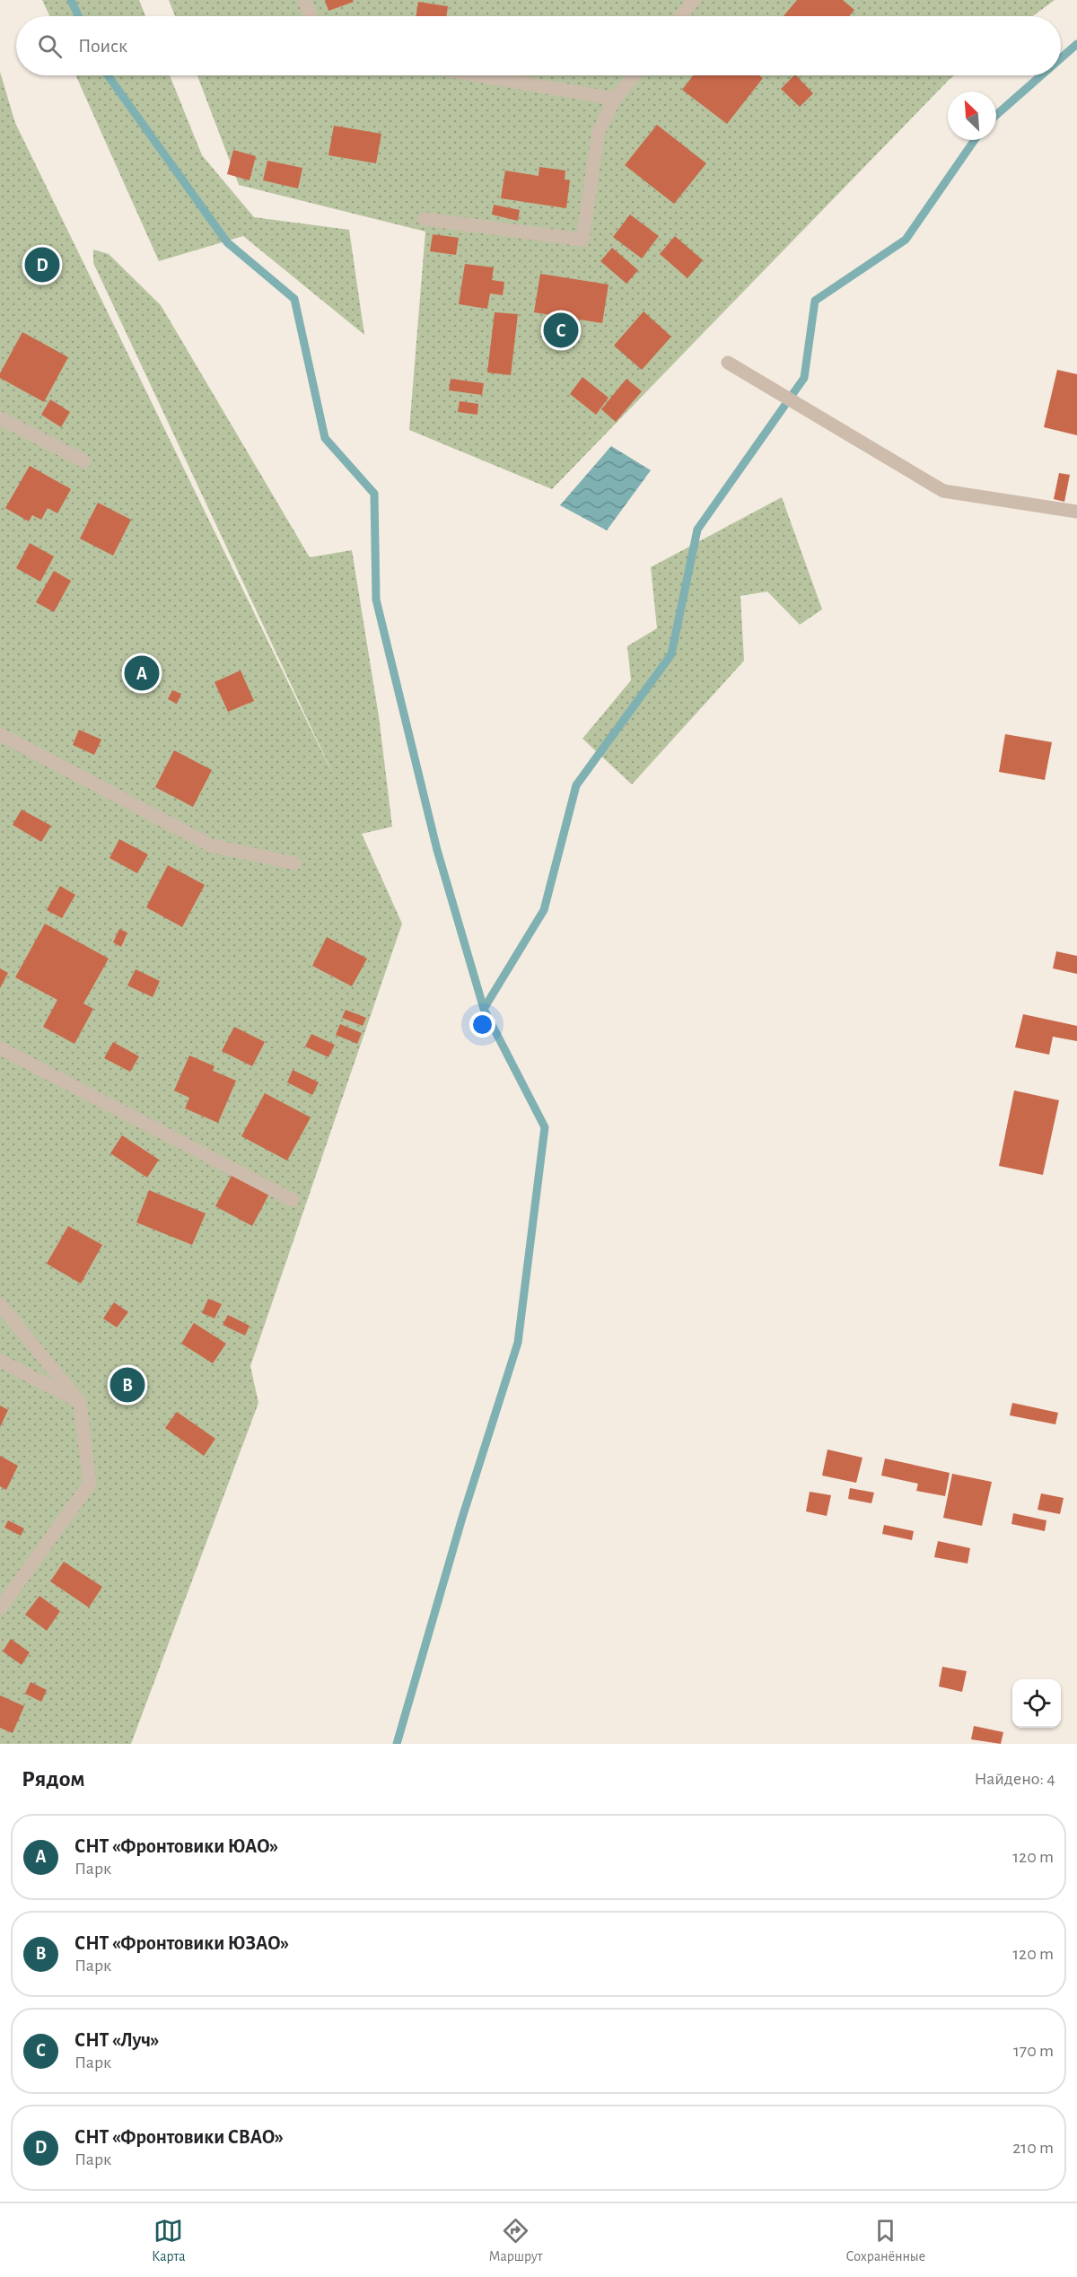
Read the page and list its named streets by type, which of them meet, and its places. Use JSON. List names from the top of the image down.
{
  "north": "top left",
  "page": {
    "search": "Поиск",
    "pins": [
      "D",
      "C",
      "A",
      "B"
    ],
    "heading": ["Рядом", "Найдено: 4"],
    "list": [
      {
        "mark": "A",
        "name": "СНТ «Фронтовики ЮАО»",
        "note": "Парк",
        "value": "120 m"
      },
      {
        "mark": "B",
        "name": "СНТ «Фронтовики ЮЗАО»",
        "note": "Парк",
        "value": "120 m"
      },
      {
        "mark": "C",
        "name": "СНТ «Луч»",
        "note": "Парк",
        "value": "170 m"
      },
      {
        "mark": "D",
        "name": "СНТ «Фронтовики СВАО»",
        "note": "Парк",
        "value": "210 m"
      }
    ],
    "nav": ["Карта", "Маршрут", "Сохранённые"]
  }
}
